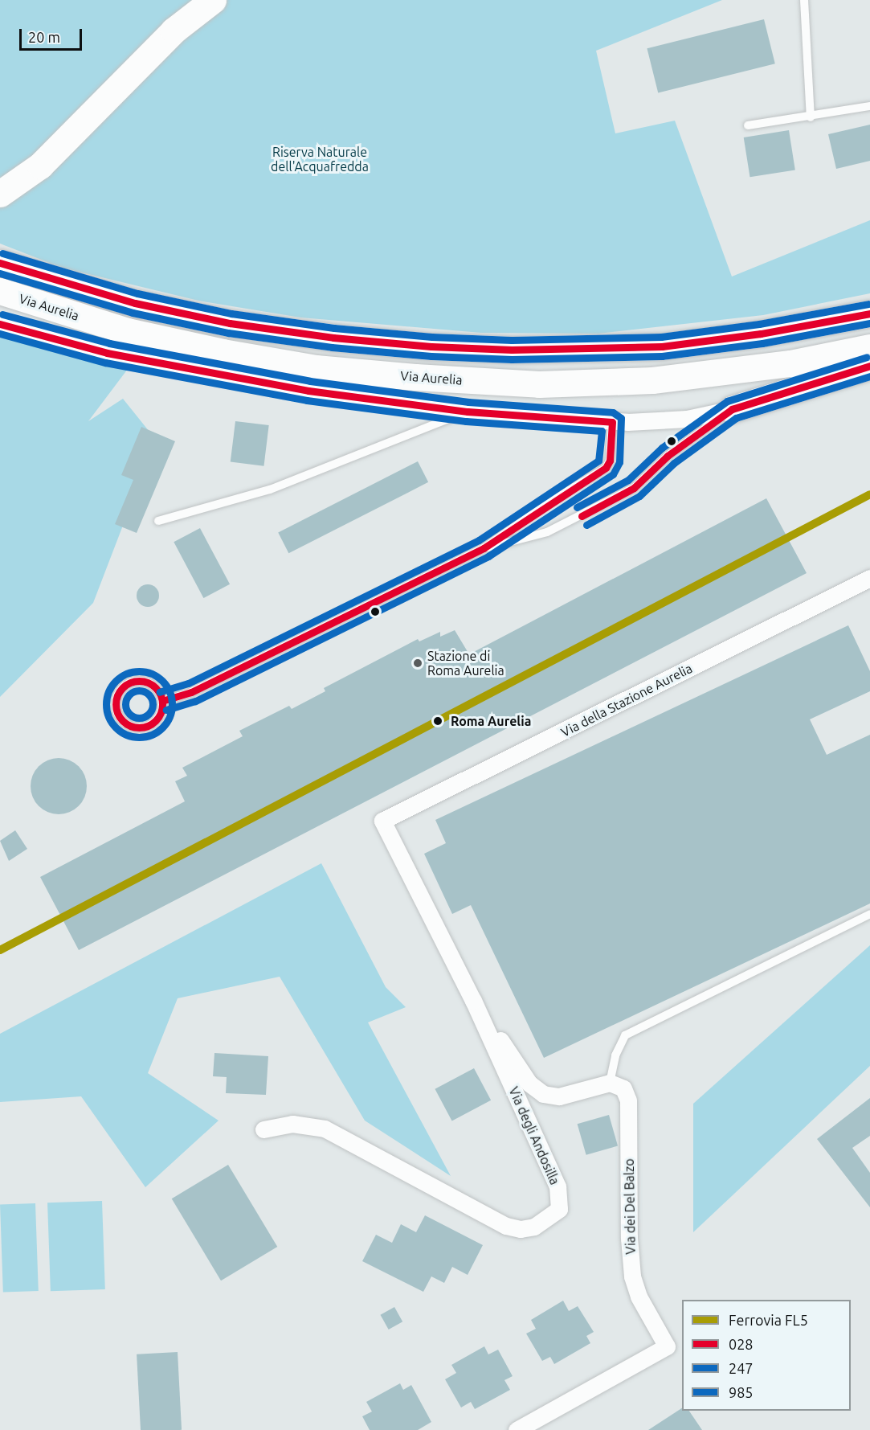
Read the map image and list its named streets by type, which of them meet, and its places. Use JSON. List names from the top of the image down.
{
  "streets": {
    "highway": ["Via Aurelia"],
    "street": ["Via della Stazione Aurelia", "Via degli Andosilla", "Via dei Del Balzo"]
  },
  "crossings": [
    ["Via della Stazione Aurelia", "Via degli Andosilla"]
  ],
  "parks": ["Riserva Naturale dell'Acquafredda"],
  "places": ["Stazione di Roma Aurelia", "Roma Aurelia"],
  "lines": [
    "transit line 985",
    "transit line 028",
    "transit line 247",
    "rail line FL5"
  ],
  "legend": [
    "Ferrovia FL5",
    "028",
    "247",
    "985"
  ],
  "scale_bar": "20 m"
}
